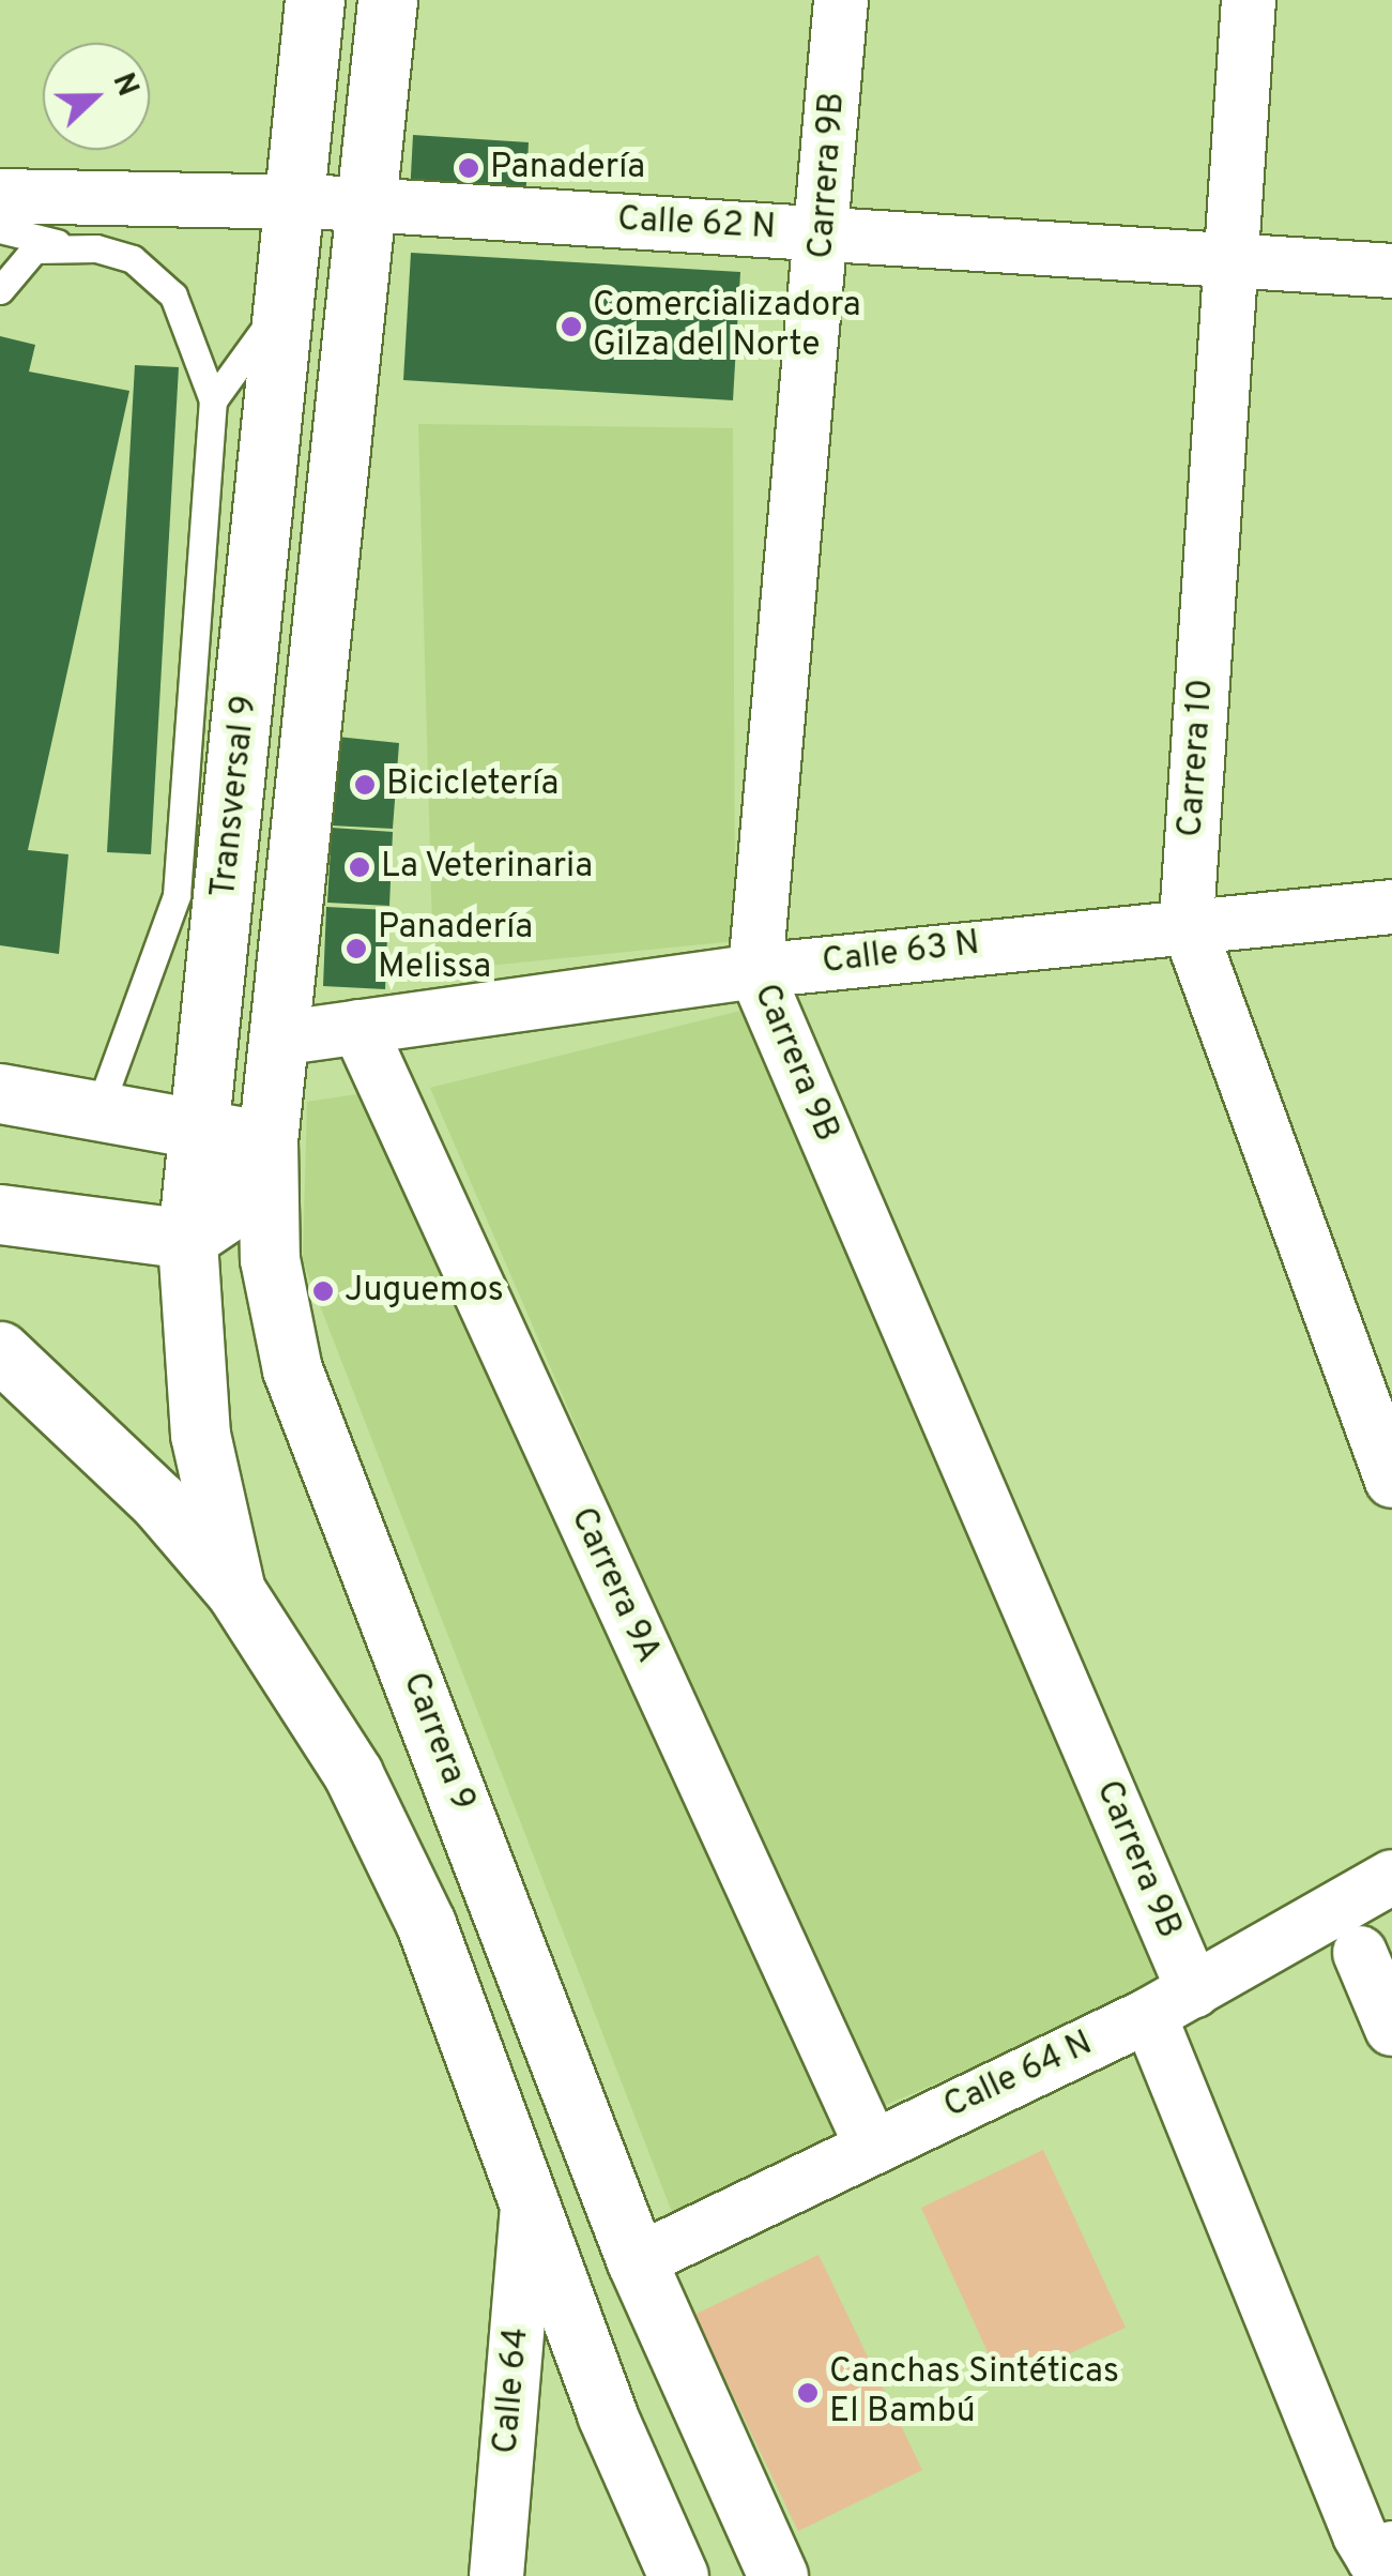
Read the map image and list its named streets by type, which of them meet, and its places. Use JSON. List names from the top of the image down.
{
  "streets": {
    "main road": ["Transversal 9", "Carrera 9"],
    "street": [
      "Carrera 9B",
      "Calle 62 N",
      "Carrera 10",
      "Calle 63 N",
      "Carrera 9A",
      "Calle 64 N",
      "Calle 64"
    ]
  },
  "crossings": [
    ["Carrera 9B", "Calle 62 N"],
    ["Carrera 9B", "Calle 63 N"],
    ["Carrera 9B", "Calle 64 N"],
    ["Calle 62 N", "Carrera 10"],
    ["Calle 62 N", "Transversal 9"],
    ["Carrera 10", "Calle 63 N"],
    ["Calle 63 N", "Carrera 9A"],
    ["Carrera 9A", "Calle 64 N"],
    ["Carrera 9", "Calle 64 N"]
  ],
  "places": [
    "Panadería",
    "Comercializadora Gilza del Norte",
    "Bicicletería",
    "La Veterinaria",
    "Panadería Melissa",
    "Juguemos",
    "Canchas Sintéticas El Bambú"
  ],
  "north": "right"
}
